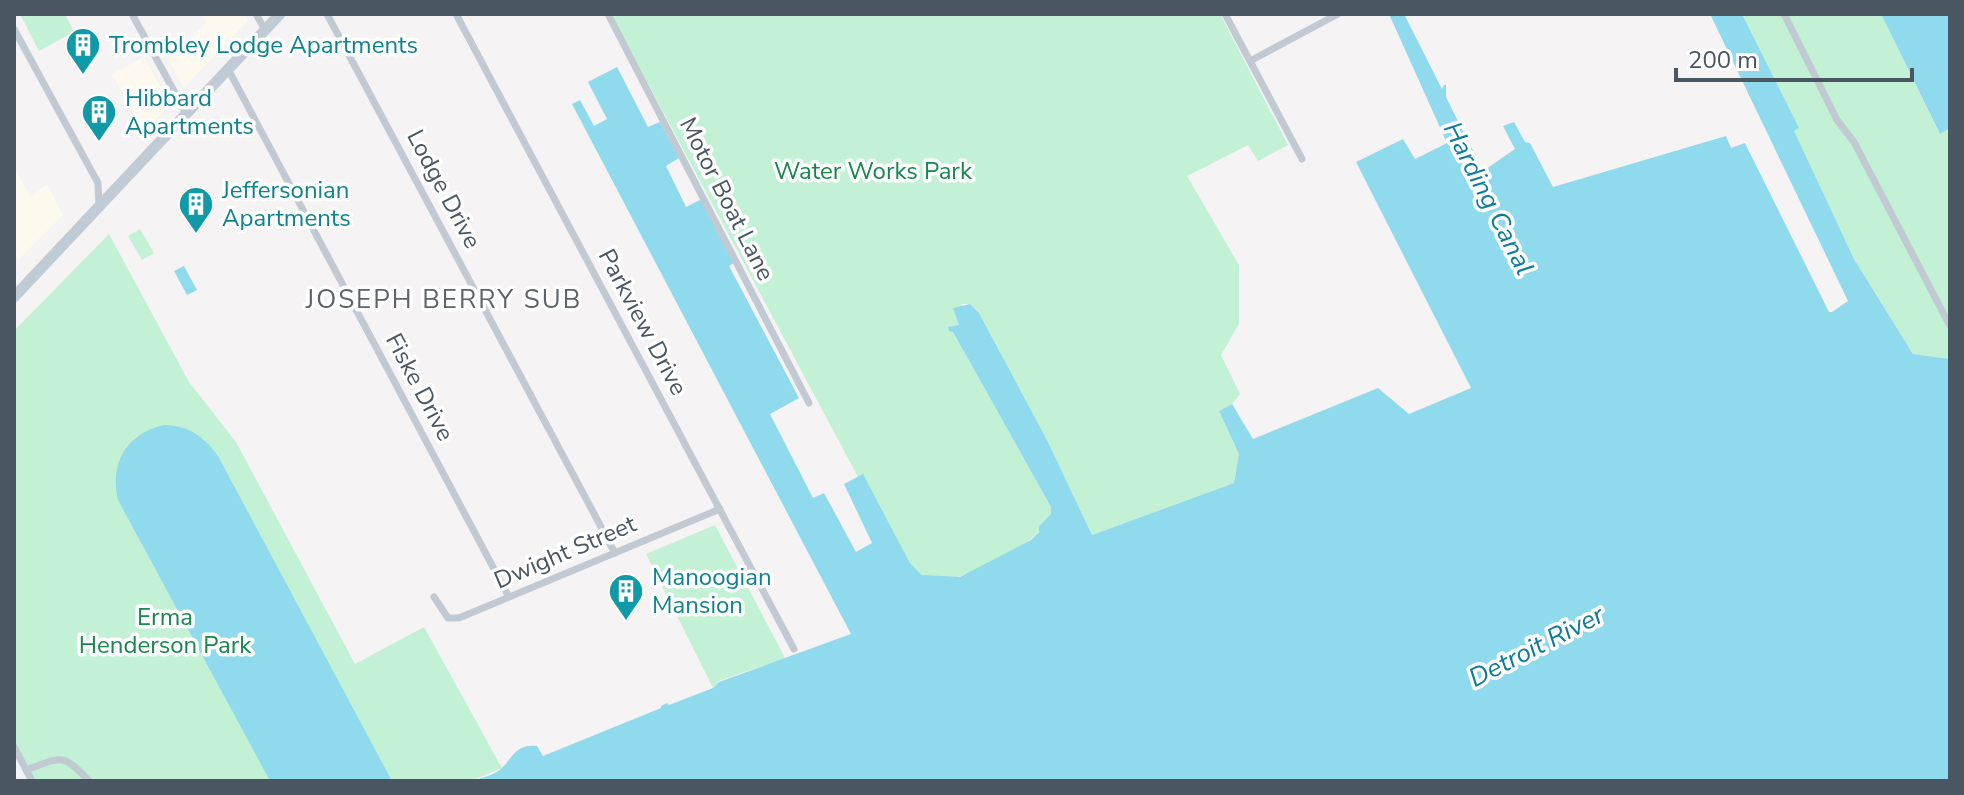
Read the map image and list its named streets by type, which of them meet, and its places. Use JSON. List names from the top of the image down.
{
  "streets": {
    "street": [
      "Lodge Drive",
      "Motor Boat Lane",
      "Parkview Drive",
      "Fiske Drive",
      "Dwight Street"
    ]
  },
  "crossings": [
    ["Lodge Drive", "Dwight Street"],
    ["Parkview Drive", "Dwight Street"],
    ["Fiske Drive", "Dwight Street"]
  ],
  "districts": ["JOSEPH BERRY SUB"],
  "water": ["Harding Canal", "Detroit River"],
  "parks": ["Water Works Park", "Erma Henderson Park"],
  "places": {
    "building": [
      "Trombley Lodge Apartments",
      "Hibbard Apartments",
      "Jeffersonian Apartments",
      "Manoogian Mansion"
    ]
  },
  "scale_bar": "200 m"
}
